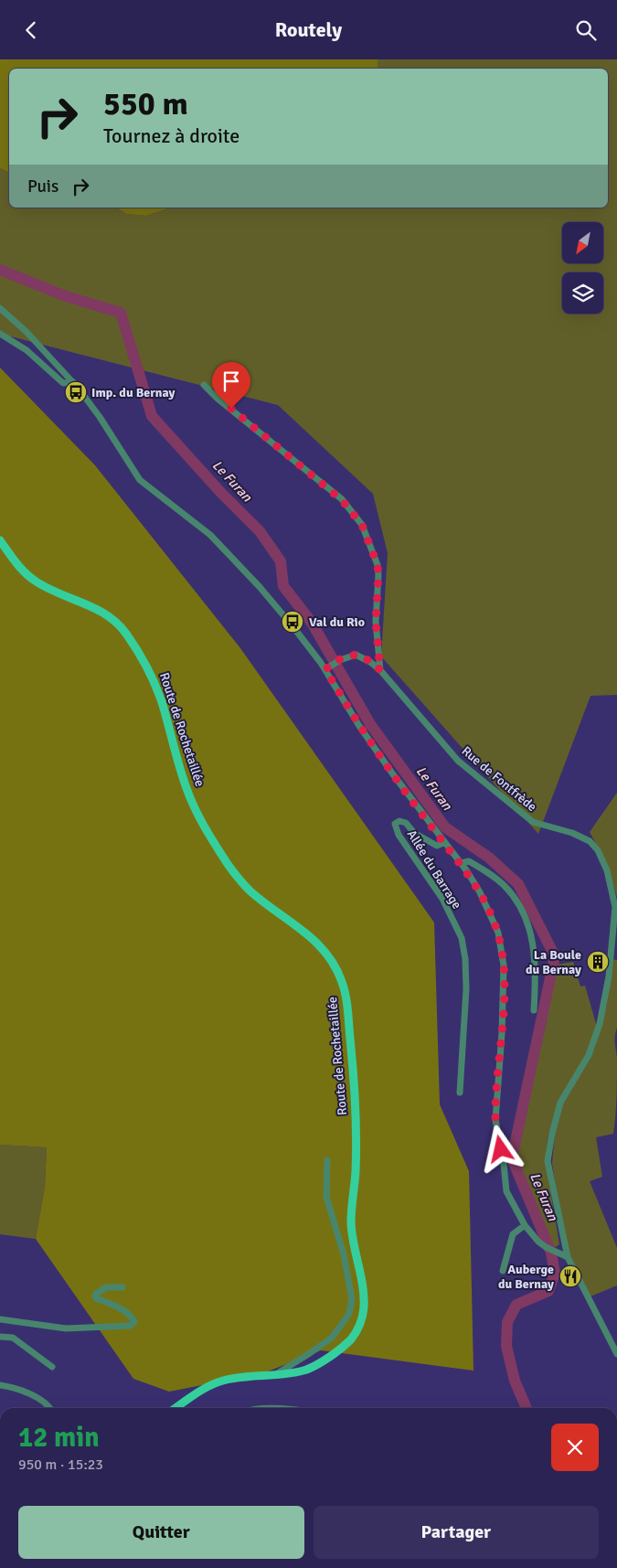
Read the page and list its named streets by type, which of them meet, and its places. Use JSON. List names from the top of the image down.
{
  "streets": {
    "main road": ["Route de Rochetaillée"],
    "street": ["Rue de Fontfrède", "Allée du Barrage"]
  },
  "water": ["Le Furan"],
  "places": {
    "bus stop": ["Imp. du Bernay", "Val du Rio"],
    "building": ["La Boule du Bernay"],
    "restaurant": ["Auberge du Bernay"]
  },
  "north": "bottom left",
  "page": {
    "header": "Routely",
    "turn": ["550 m", "Tournez à droite"],
    "then": "Puis",
    "heading": ["12 min", "950 m · 15:23"],
    "buttons": ["Quitter", "Partager"]
  }
}
